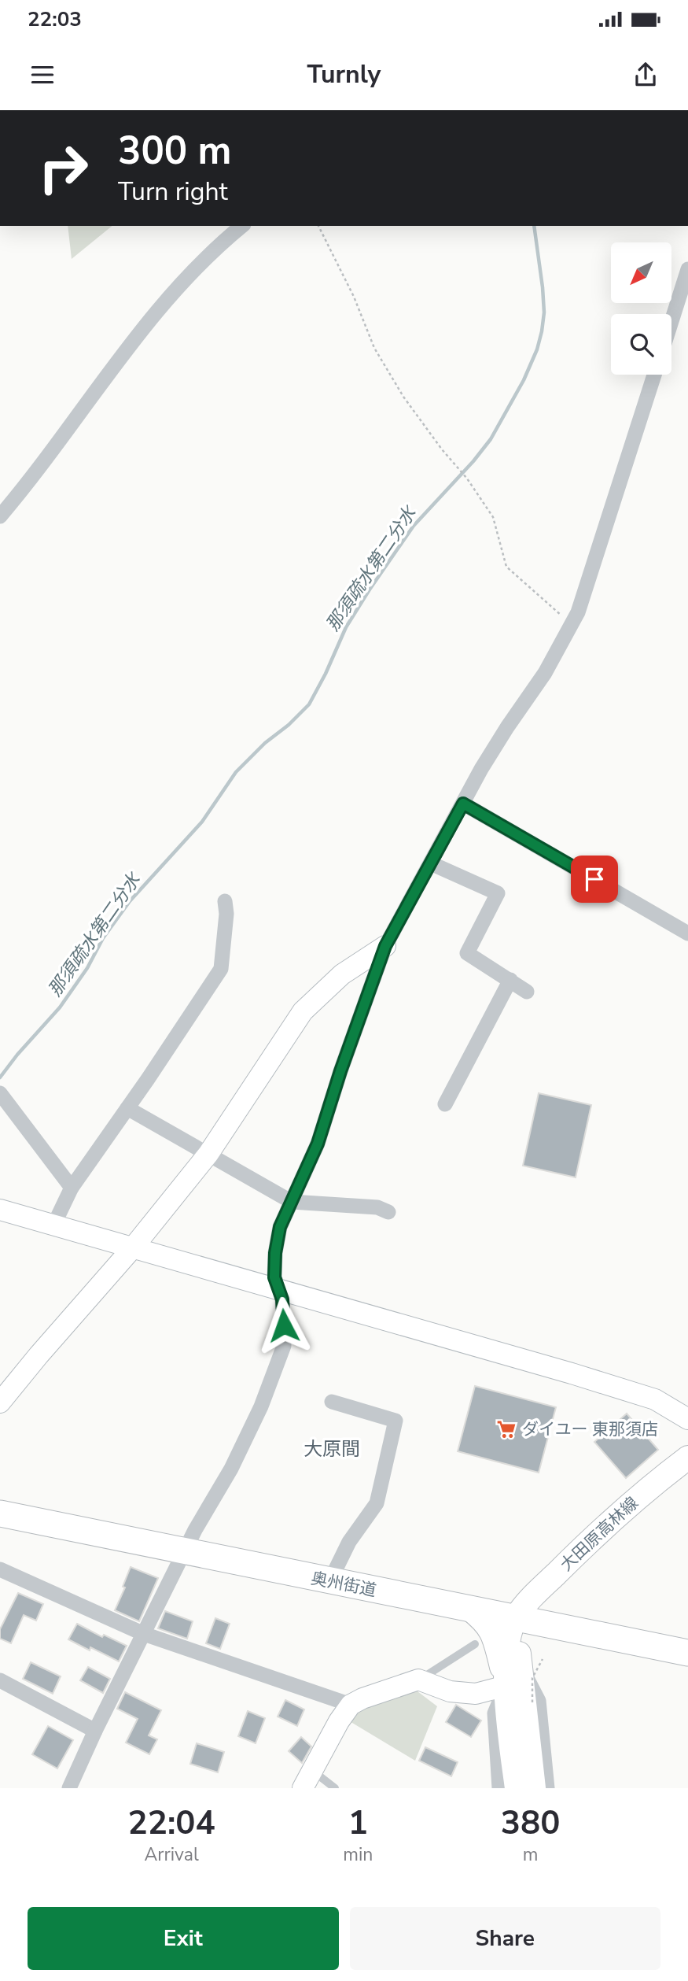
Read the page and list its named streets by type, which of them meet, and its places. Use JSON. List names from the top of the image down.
{
  "streets": {
    "highway": ["奥州街道"],
    "main road": ["大田原高林線"]
  },
  "crossings": [
    ["大田原高林線", "奥州街道"]
  ],
  "districts": ["大原間"],
  "water": ["那須疏水第二分水"],
  "places": {
    "supermarket": ["ダイユー 東那須店"]
  },
  "north": "bottom left",
  "page": {
    "status": "22:03",
    "header": "Turnly",
    "turn": ["300 m", "Turn right"],
    "eta": [
      "22:04",
      "Arrival",
      "1",
      "min",
      "380",
      "m"
    ],
    "buttons": ["Exit", "Share"]
  }
}
